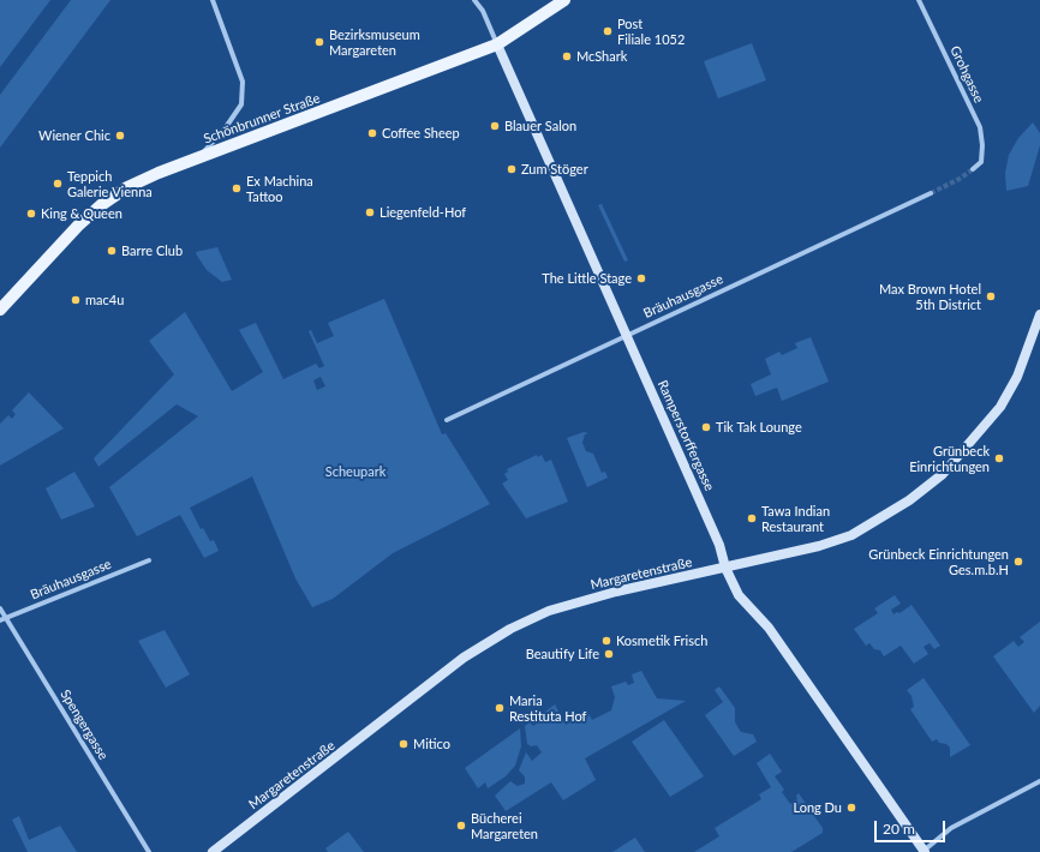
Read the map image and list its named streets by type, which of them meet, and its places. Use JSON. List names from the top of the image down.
{
  "streets": {
    "main road": ["Schönbrunner Straße"],
    "street": [
      "Grohgasse",
      "Bräuhausgasse",
      "Ramperstorffergasse",
      "Margaretenstraße",
      "Spengergasse"
    ]
  },
  "crossings": [
    ["Schönbrunner Straße", "Ramperstorffergasse"],
    ["Bräuhausgasse", "Ramperstorffergasse"],
    ["Bräuhausgasse", "Spengergasse"],
    ["Ramperstorffergasse", "Margaretenstraße"]
  ],
  "parks": ["Scheupark"],
  "places": [
    "Post Filiale 1052",
    "Bezirksmuseum Margareten",
    "McShark",
    "Blauer Salon",
    "Coffee Sheep",
    "Wiener Chic",
    "Zum Stöger",
    "Teppich Galerie Vienna",
    "Ex Machina Tattoo",
    "Liegenfeld-Hof",
    "King & Queen",
    "Barre Club",
    "The Little Stage",
    "Max Brown Hotel 5th District",
    "mac4u",
    "Tik Tak Lounge",
    "Grünbeck Einrichtungen",
    "Tawa Indian Restaurant",
    "Grünbeck Einrichtungen Ges.m.b.H",
    "Kosmetik Frisch",
    "Beautify Life",
    "Maria Restituta Hof",
    "Mitico",
    "Long Du",
    "Bücherei Margareten"
  ],
  "scale_bar": "20 m"
}
